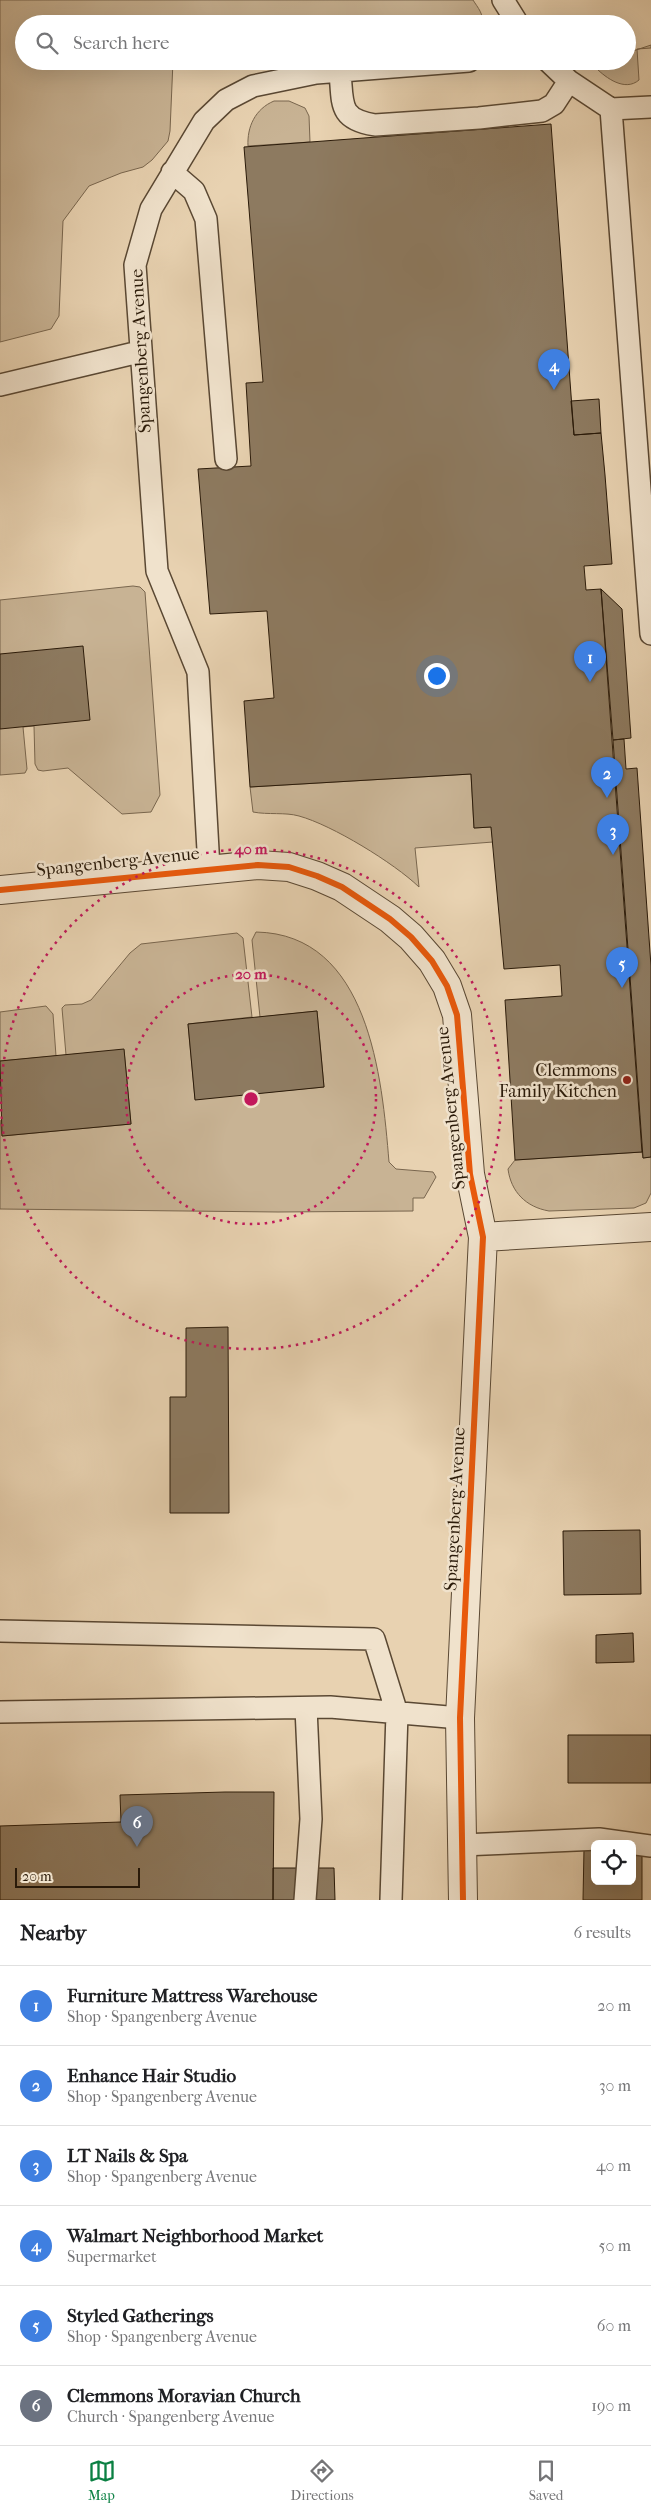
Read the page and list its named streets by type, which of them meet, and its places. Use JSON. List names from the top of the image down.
{
  "streets": {
    "street": ["Spangenberg Avenue"]
  },
  "places": ["Clemmons Family Kitchen"],
  "scale_bar": "20 m",
  "page": {
    "search": "Search here",
    "pins": [
      "4",
      "1",
      "2",
      "3",
      "5",
      "6"
    ],
    "scale": "20 m",
    "heading": ["Nearby", "6 results"],
    "list": [
      {
        "mark": "1",
        "name": "Furniture Mattress Warehouse",
        "note": "Shop · Spangenberg Avenue",
        "value": "20 m"
      },
      {
        "mark": "2",
        "name": "Enhance Hair Studio",
        "note": "Shop · Spangenberg Avenue",
        "value": "30 m"
      },
      {
        "mark": "3",
        "name": "LT Nails & Spa",
        "note": "Shop · Spangenberg Avenue",
        "value": "40 m"
      },
      {
        "mark": "4",
        "name": "Walmart Neighborhood Market",
        "note": "Supermarket",
        "value": "50 m"
      },
      {
        "mark": "5",
        "name": "Styled Gatherings",
        "note": "Shop · Spangenberg Avenue",
        "value": "60 m"
      },
      {
        "mark": "6",
        "name": "Clemmons Moravian Church",
        "note": "Church · Spangenberg Avenue",
        "value": "190 m"
      }
    ],
    "nav": ["Map", "Directions", "Saved"]
  },
  "rings": ["40 m", "20 m"]
}
